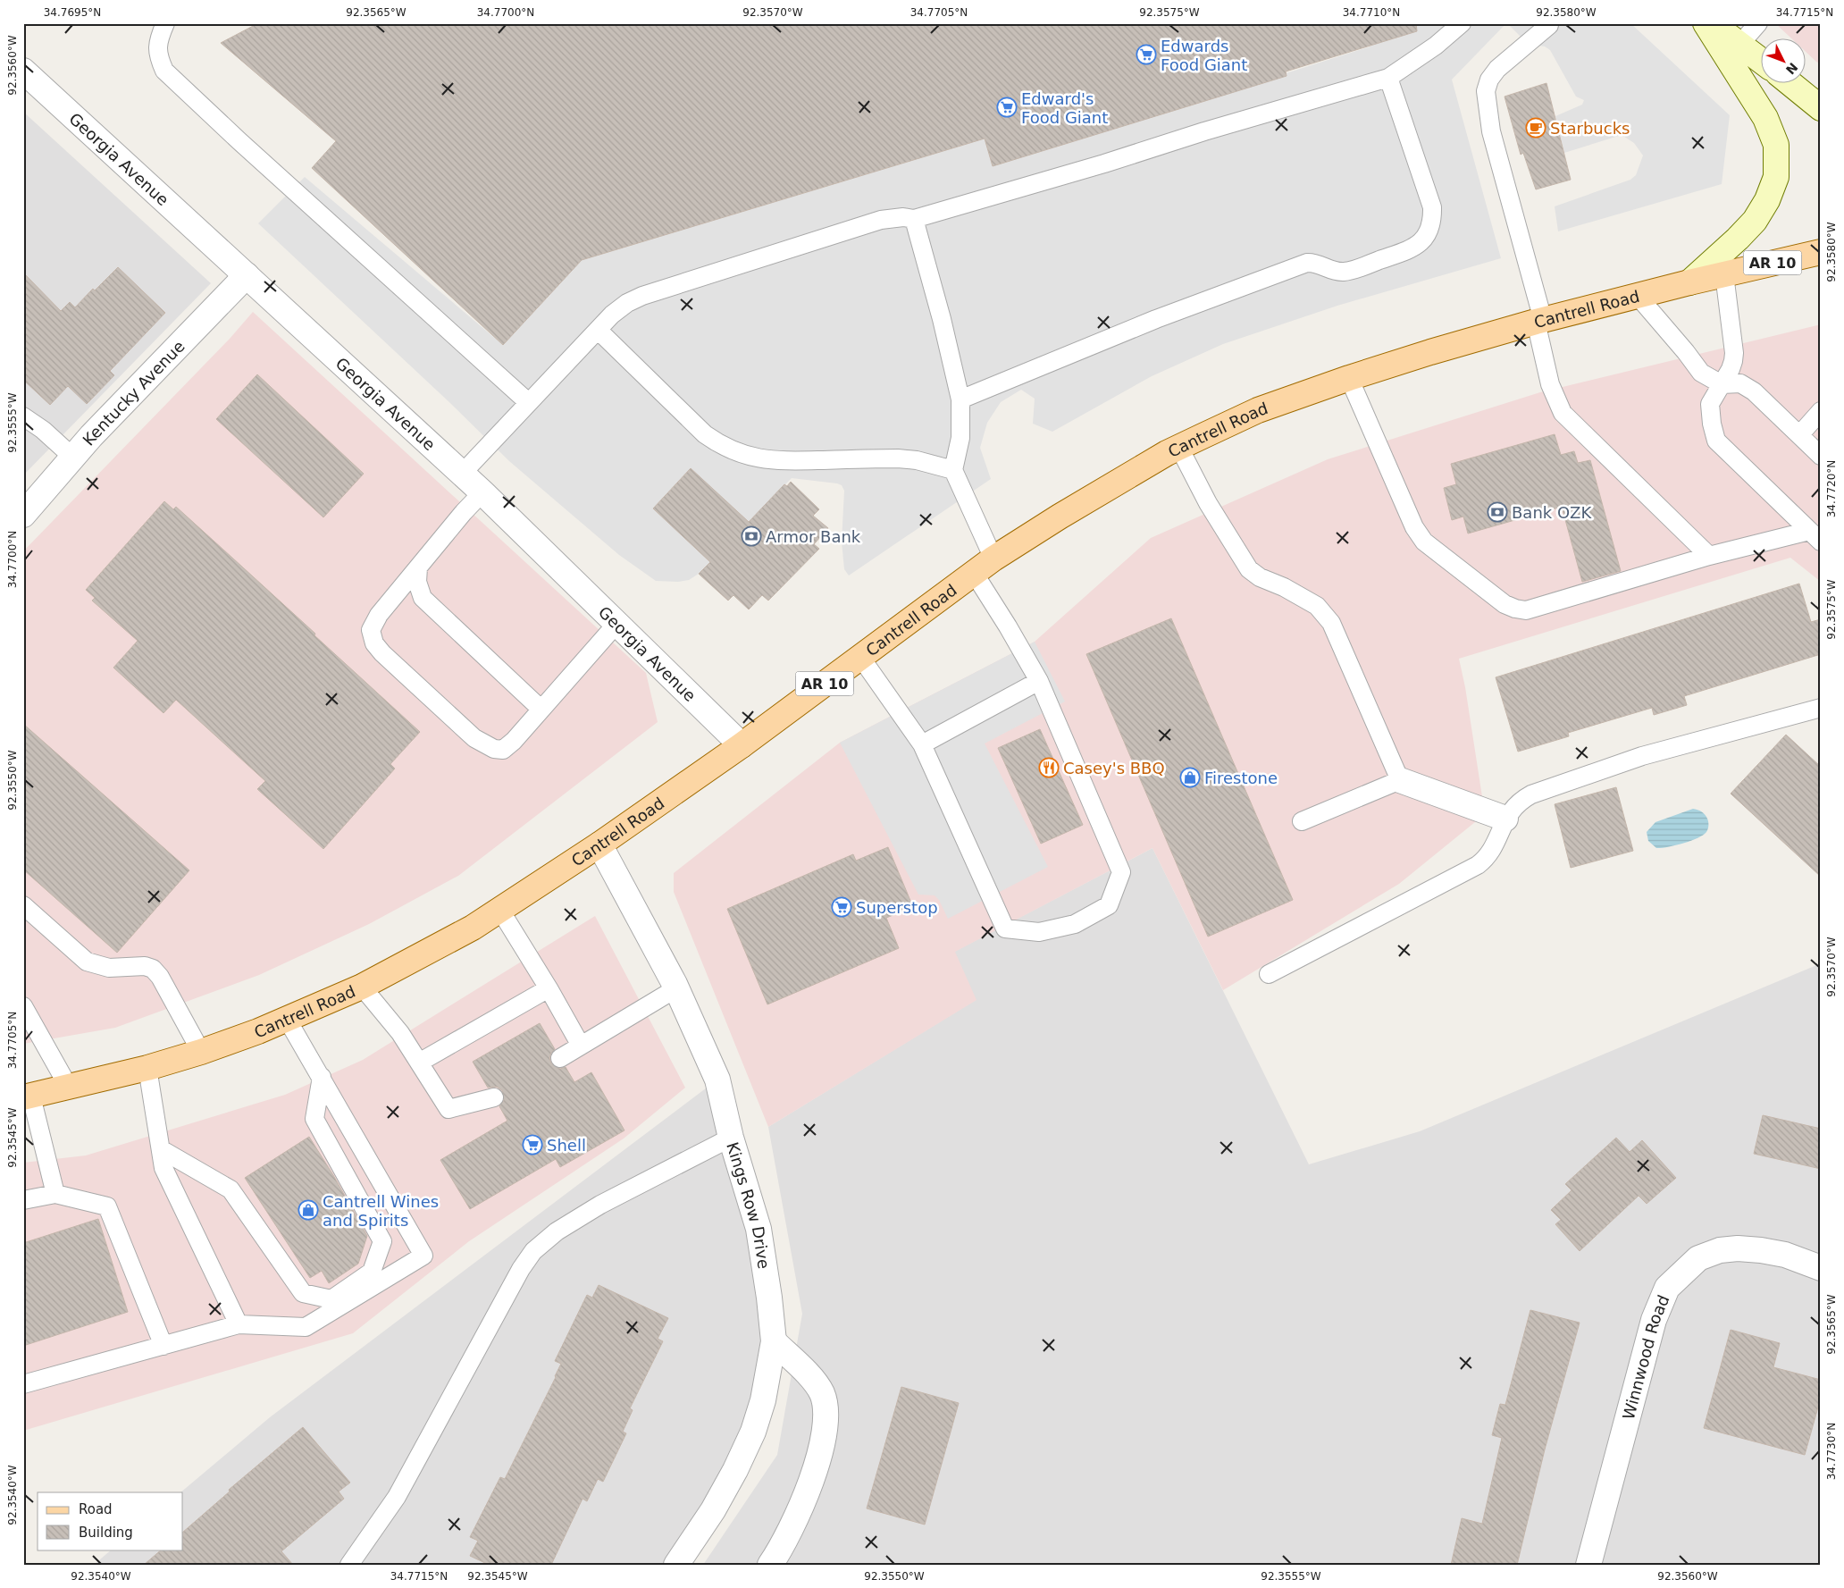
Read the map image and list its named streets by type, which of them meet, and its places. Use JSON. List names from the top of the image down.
{
  "streets": {
    "main road": ["AR 10", "Cantrell Road"],
    "street": [
      "Georgia Avenue",
      "Kentucky Avenue",
      "Kings Row Drive",
      "Winnwood Road"
    ]
  },
  "crossings": [
    ["Georgia Avenue", "Cantrell Road"],
    ["Georgia Avenue", "Kentucky Avenue"],
    ["Cantrell Road", "Kings Row Drive"]
  ],
  "places": {
    "supermarket": [
      "Edwards Food Giant",
      "Edward's Food Giant",
      "Superstop",
      "Shell"
    ],
    "cafe": ["Starbucks"],
    "bank": ["Bank OZK", "Armor Bank"],
    "restaurant": ["Casey's BBQ"],
    "shop": ["Firestone", "Cantrell Wines and Spirits"]
  },
  "legend": ["Road", "Building"],
  "north": "bottom right",
  "coordinates": [
    "34.7695°N",
    "92.3565°W",
    "34.7700°N",
    "92.3570°W",
    "34.7705°N",
    "92.3575°W",
    "34.7710°N",
    "92.3580°W",
    "34.7715°N",
    "92.3560°W",
    "92.3555°W",
    "34.7720°N",
    "92.3550°W",
    "92.3545°W",
    "34.7730°N",
    "92.3540°W"
  ]
}
